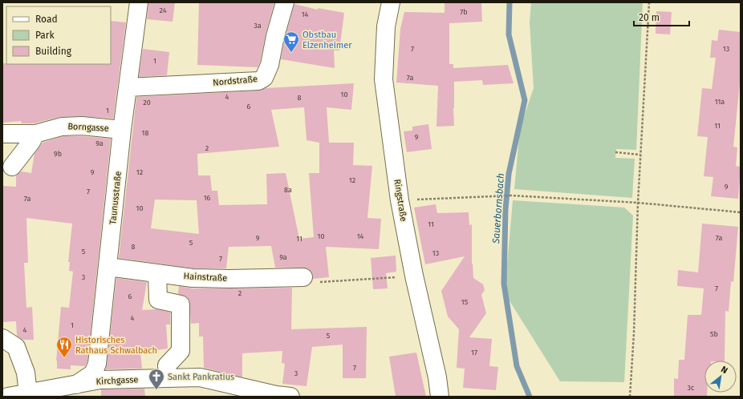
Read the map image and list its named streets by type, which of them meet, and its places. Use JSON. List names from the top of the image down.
{
  "streets": {
    "street": [
      "Nordstraße",
      "Borngasse",
      "Taunusstraße",
      "Ringstraße",
      "Hainstraße",
      "Kirchgasse"
    ]
  },
  "crossings": [
    ["Nordstraße", "Taunusstraße"],
    ["Borngasse", "Taunusstraße"],
    ["Taunusstraße", "Hainstraße"],
    ["Taunusstraße", "Kirchgasse"]
  ],
  "water": ["Sauerbornsbach"],
  "places": {
    "supermarket": ["Obstbau Elzenheimer"],
    "restaurant": ["Historisches Rathaus Schwalbach"],
    "church": ["Sankt Pankratius"]
  },
  "house_numbers": [
    "24",
    "7b",
    "14",
    "3a",
    "7",
    "13",
    "1",
    "7a",
    "10",
    "4",
    "8",
    "11a",
    "20",
    "6",
    "1",
    "11",
    "18",
    "9",
    "9a",
    "2",
    "9b",
    "9",
    "12",
    "12",
    "9",
    "8a",
    "7",
    "16",
    "7a",
    "10",
    "11",
    "10",
    "14",
    "9",
    "7a",
    "11",
    "5",
    "8",
    "5",
    "13",
    "9a",
    "7",
    "3",
    "7",
    "2",
    "6",
    "15",
    "4",
    "1",
    "4",
    "5b",
    "5",
    "17",
    "7",
    "3",
    "3c"
  ],
  "legend": ["Road", "Park", "Building"],
  "scale_bar": "20 m",
  "north": "top right"
}
